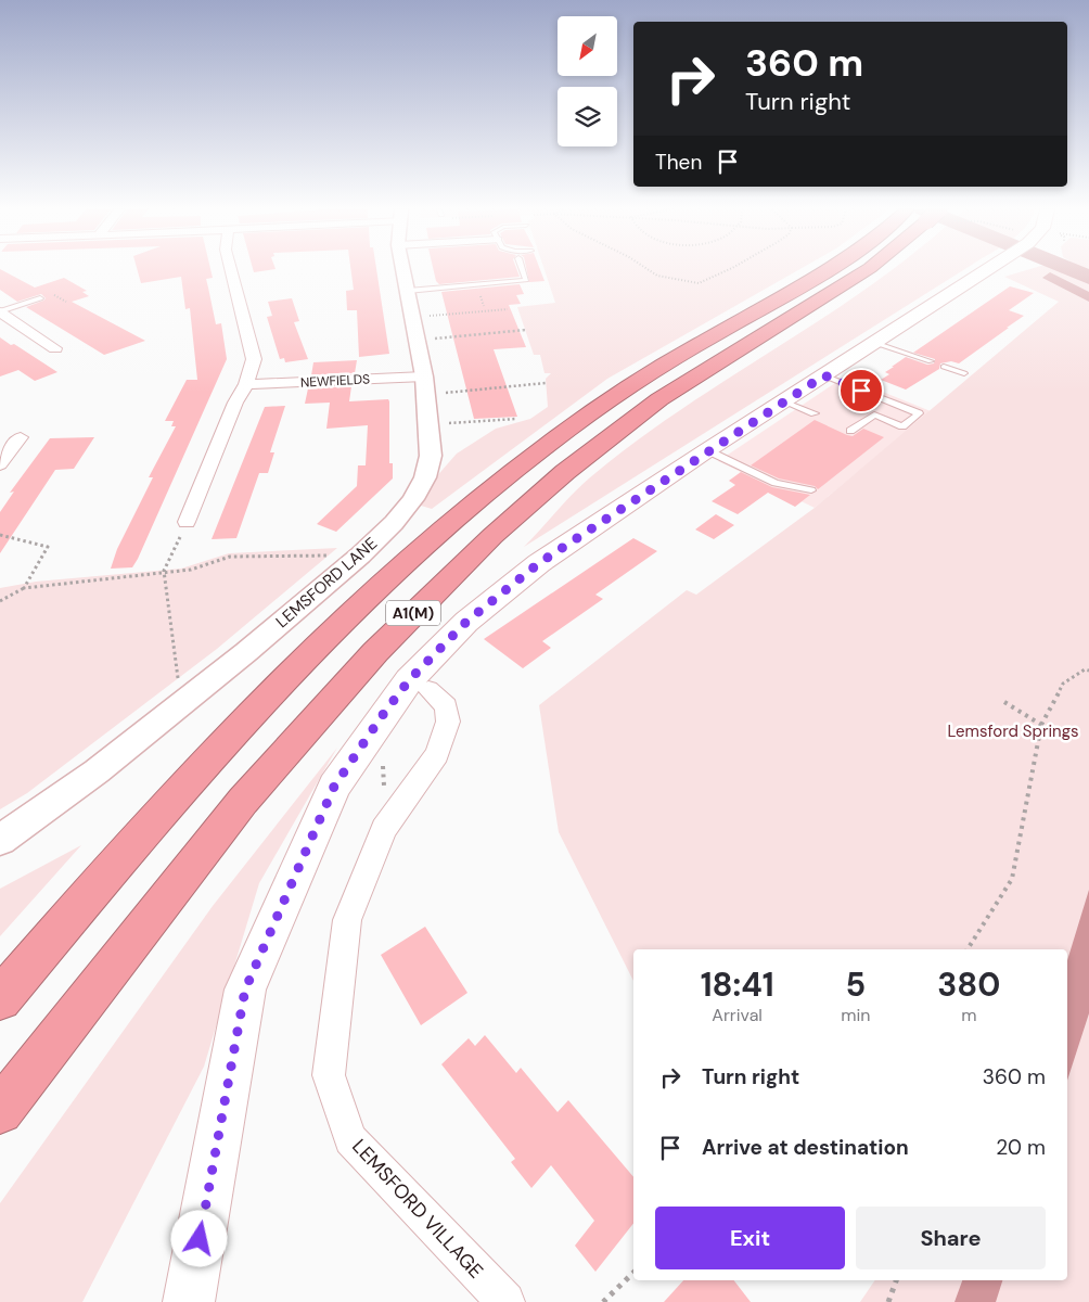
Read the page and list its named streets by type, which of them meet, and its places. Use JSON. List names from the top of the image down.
{
  "streets": {
    "highway": ["A1(M)"],
    "street": ["NEWFIELDS", "LEMSFORD LANE", "LEMSFORD VILLAGE"]
  },
  "crossings": [
    ["NEWFIELDS", "LEMSFORD LANE"]
  ],
  "parks": ["Lemsford Springs"],
  "north": "bottom left",
  "page": {
    "turn": ["360 m", "Turn right"],
    "then": "Then",
    "eta": [
      "18:41",
      "Arrival",
      "5",
      "min",
      "380",
      "m"
    ],
    "list": [
      {
        "name": "Turn right",
        "value": "360 m"
      },
      {
        "name": "Arrive at destination",
        "value": "20 m"
      }
    ],
    "buttons": ["Exit", "Share"]
  }
}
